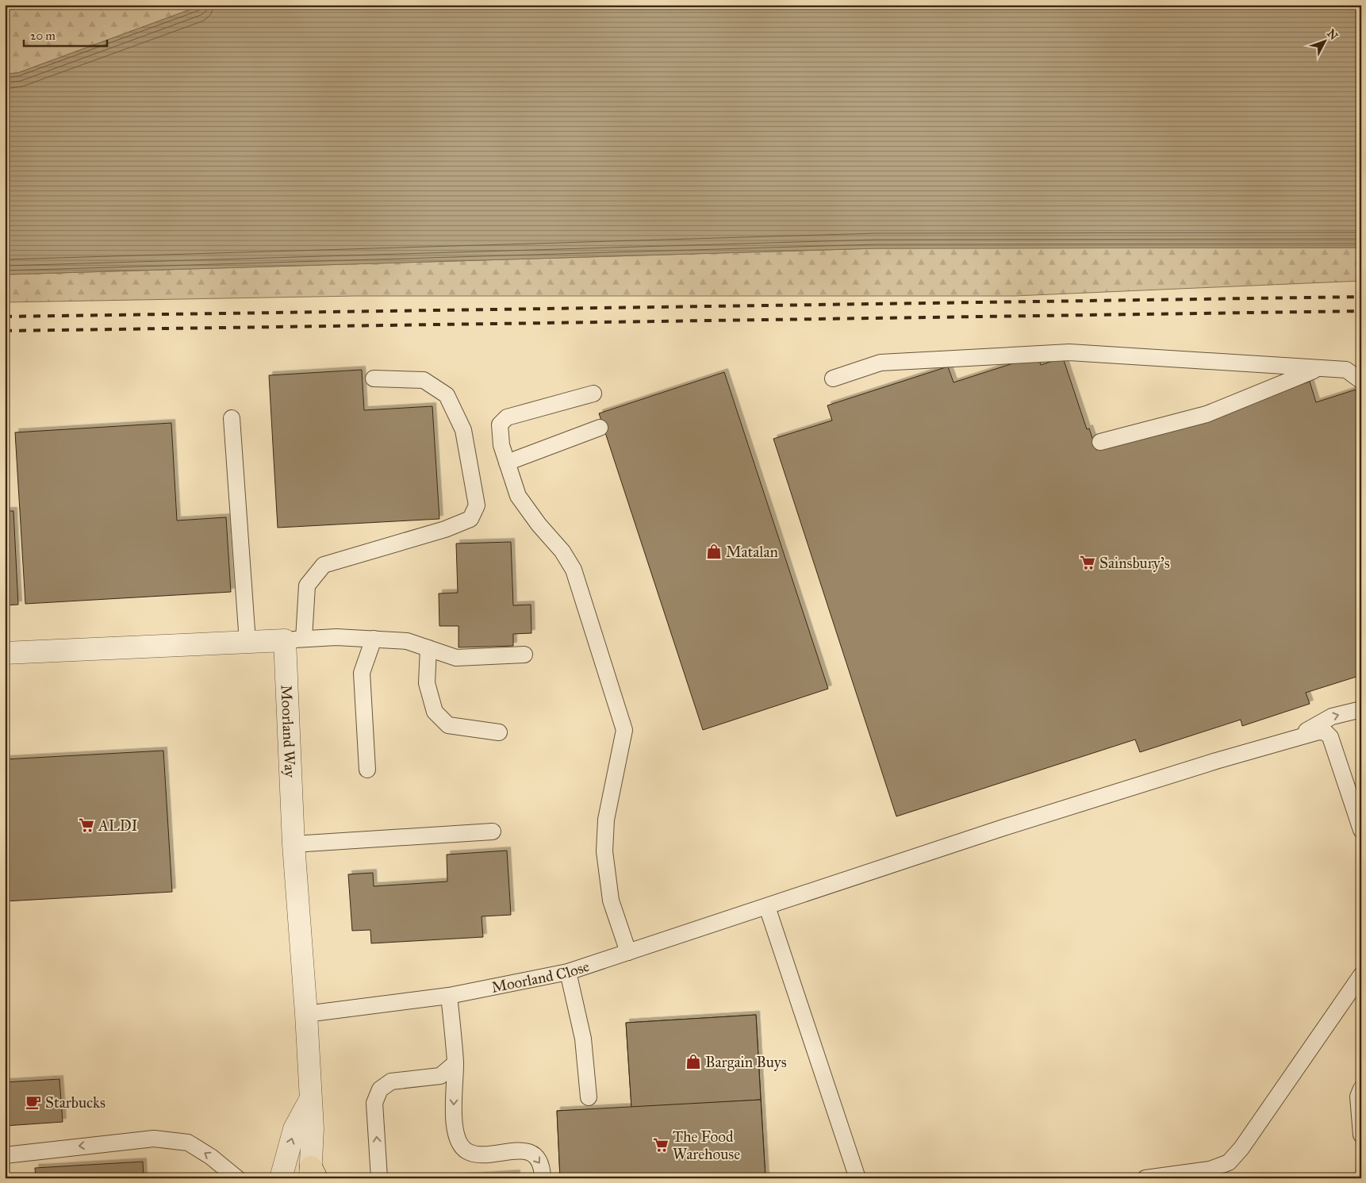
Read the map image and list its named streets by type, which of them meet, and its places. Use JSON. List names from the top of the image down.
{
  "streets": {
    "street": ["Moorland Way"],
    "lane": ["Moorland Close"]
  },
  "crossings": [
    ["Moorland Way", "Moorland Close"]
  ],
  "places": {
    "shop": ["Matalan", "Bargain Buys"],
    "supermarket": ["Sainsbury's", "ALDI", "The Food Warehouse"],
    "cafe": ["Starbucks"]
  },
  "scale_bar": "20 m",
  "north": "top right"
}
